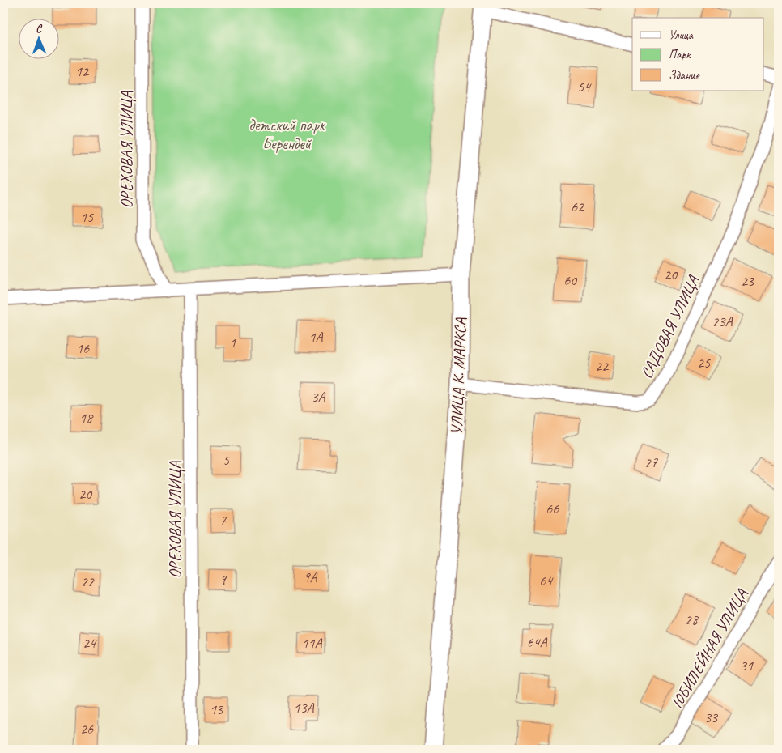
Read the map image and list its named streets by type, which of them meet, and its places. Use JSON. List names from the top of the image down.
{
  "streets": {
    "main road": ["УЛИЦА К. МАРКСА"],
    "street": ["ОРЕХОВАЯ УЛИЦА", "САДОВАЯ УЛИЦА", "ЮБИЛЕЙНАЯ УЛИЦА"]
  },
  "crossings": [
    ["САДОВАЯ УЛИЦА", "УЛИЦА К. МАРКСА"]
  ],
  "parks": ["детский парк Берендей"],
  "house_numbers": [
    "12",
    "54",
    "62",
    "15",
    "20",
    "60",
    "23",
    "23А",
    "1А",
    "1",
    "16",
    "25",
    "22",
    "3А",
    "18",
    "5",
    "27",
    "20",
    "66",
    "7",
    "9А",
    "9",
    "64",
    "22",
    "28",
    "64А",
    "24",
    "11А",
    "31",
    "13А",
    "13",
    "33",
    "26"
  ],
  "legend": ["Улица", "Парк", "Здание"],
  "north": "top"
}
